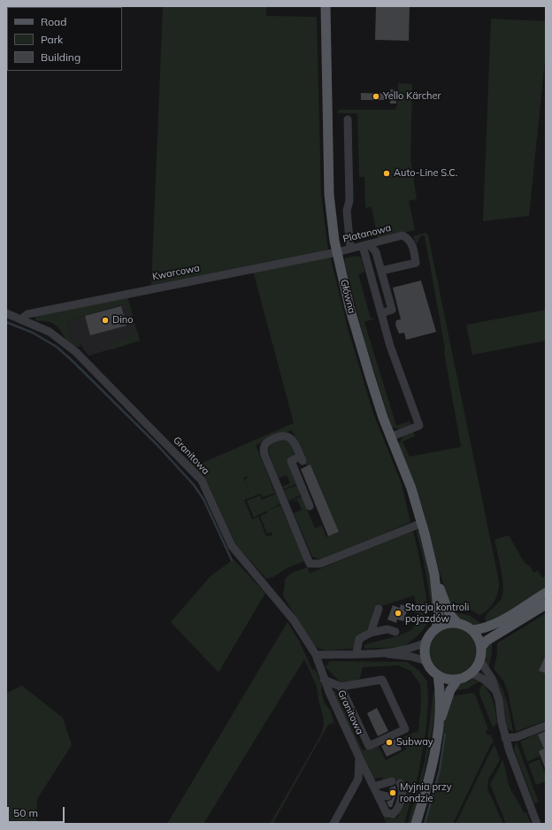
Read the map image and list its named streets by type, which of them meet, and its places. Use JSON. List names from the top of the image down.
{
  "streets": {
    "main road": ["Główna"],
    "street": ["Platanowa", "Kwarcowa", "Granitowa"]
  },
  "crossings": [
    ["Platanowa", "Kwarcowa"],
    ["Platanowa", "Główna"],
    ["Kwarcowa", "Główna"],
    ["Kwarcowa", "Granitowa"]
  ],
  "places": [
    "Yello Kärcher",
    "Auto-Line S.C.",
    "Dino",
    "Stacja kontroli pojazdów",
    "Subway",
    "Myjnia przy rondzie"
  ],
  "legend": ["Road", "Park", "Building"],
  "scale_bar": "50 m"
}
